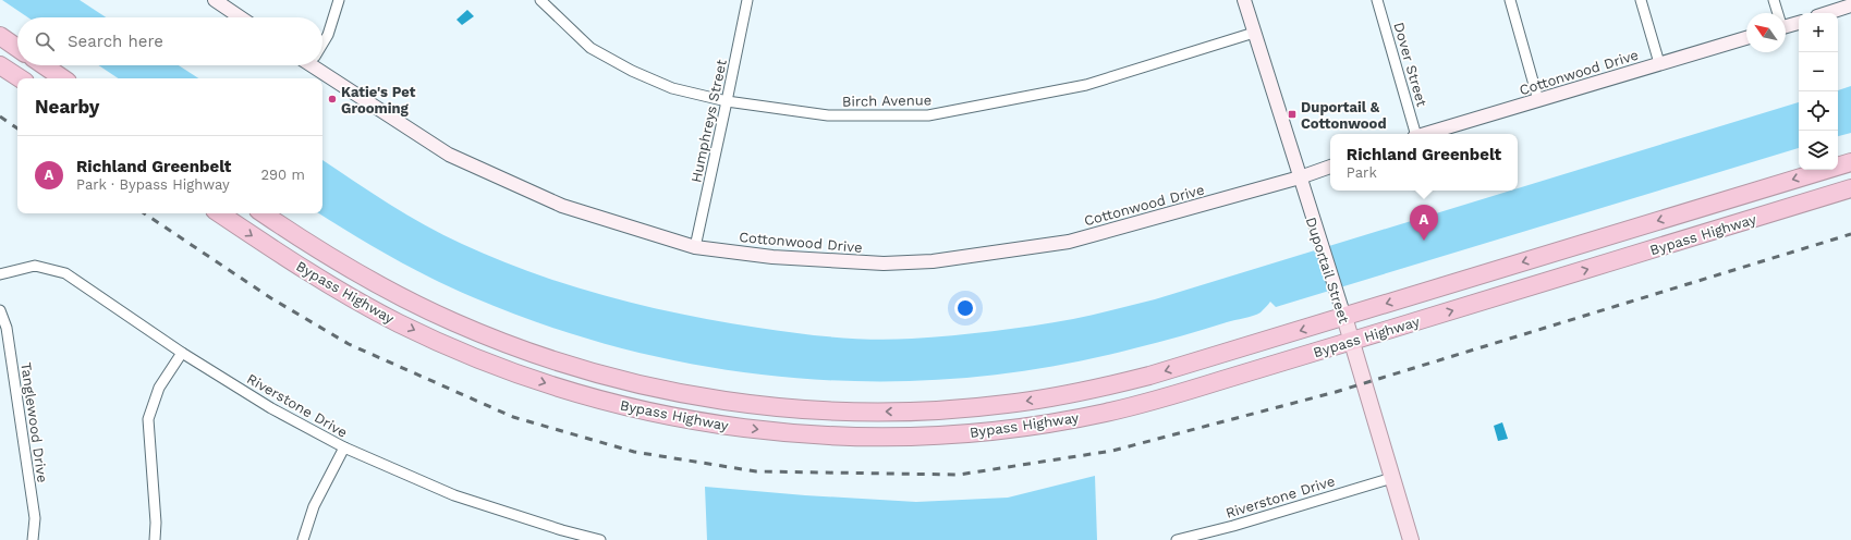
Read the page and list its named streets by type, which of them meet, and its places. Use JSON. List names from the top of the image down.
{
  "streets": {
    "highway": ["Bypass Highway"],
    "main road": ["Duportail Street"],
    "street": [
      "Dover Street",
      "Cottonwood Drive",
      "Birch Avenue",
      "Humphreys Street",
      "Riverstone Drive",
      "Tanglewood Drive"
    ]
  },
  "crossings": [
    ["Cottonwood Drive", "Humphreys Street"],
    ["Cottonwood Drive", "Duportail Street"],
    ["Birch Avenue", "Humphreys Street"],
    ["Birch Avenue", "Duportail Street"],
    ["Bypass Highway", "Duportail Street"],
    ["Duportail Street", "Riverstone Drive"]
  ],
  "places": {
    "other": ["Katie's Pet Grooming"],
    "transit": ["Duportail & Cottonwood"]
  },
  "north": "top left",
  "page": {
    "map_buttons": ["+", "−"],
    "search": "Search here",
    "heading": "Nearby",
    "popup": ["Richland Greenbelt", "Park"],
    "list": [
      {
        "mark": "A",
        "name": "Richland Greenbelt",
        "note": "Park · Bypass Highway",
        "value": "290 m"
      }
    ],
    "pins": "A"
  }
}
